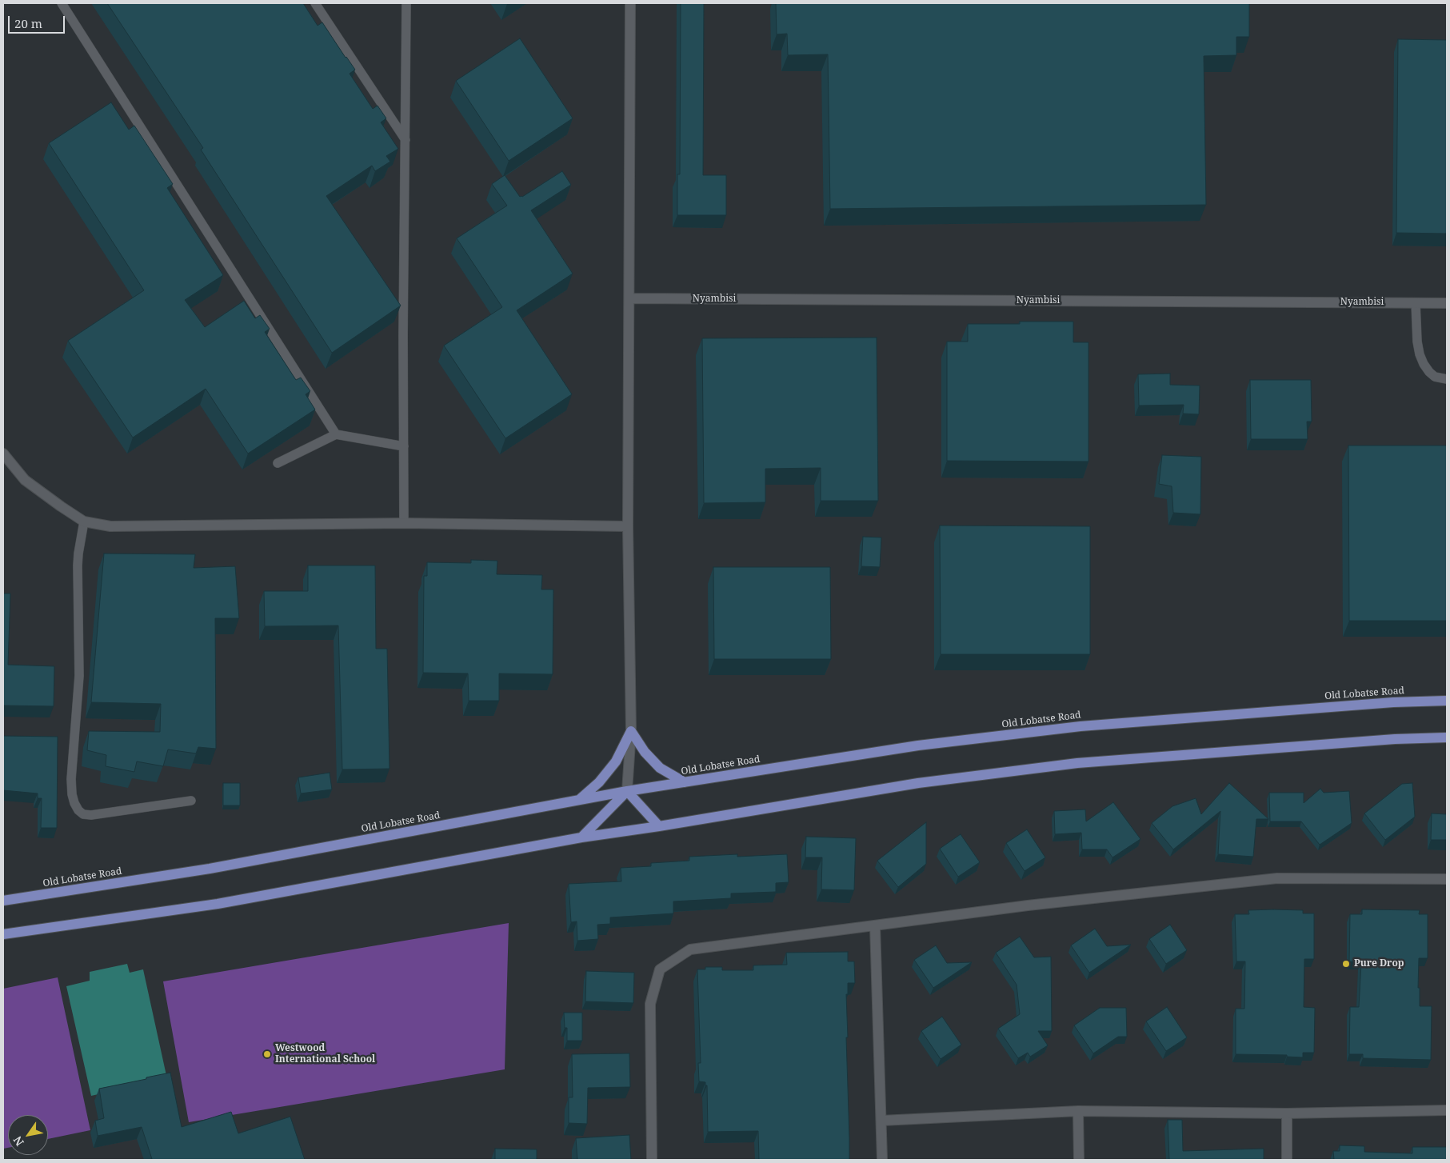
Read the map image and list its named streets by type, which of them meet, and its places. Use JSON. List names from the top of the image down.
{
  "streets": {
    "main road": ["Old Lobatse Road"],
    "street": ["Nyambisi"]
  },
  "places": ["Pure Drop", "Westwood International School"],
  "scale_bar": "20 m",
  "north": "bottom left"
}
